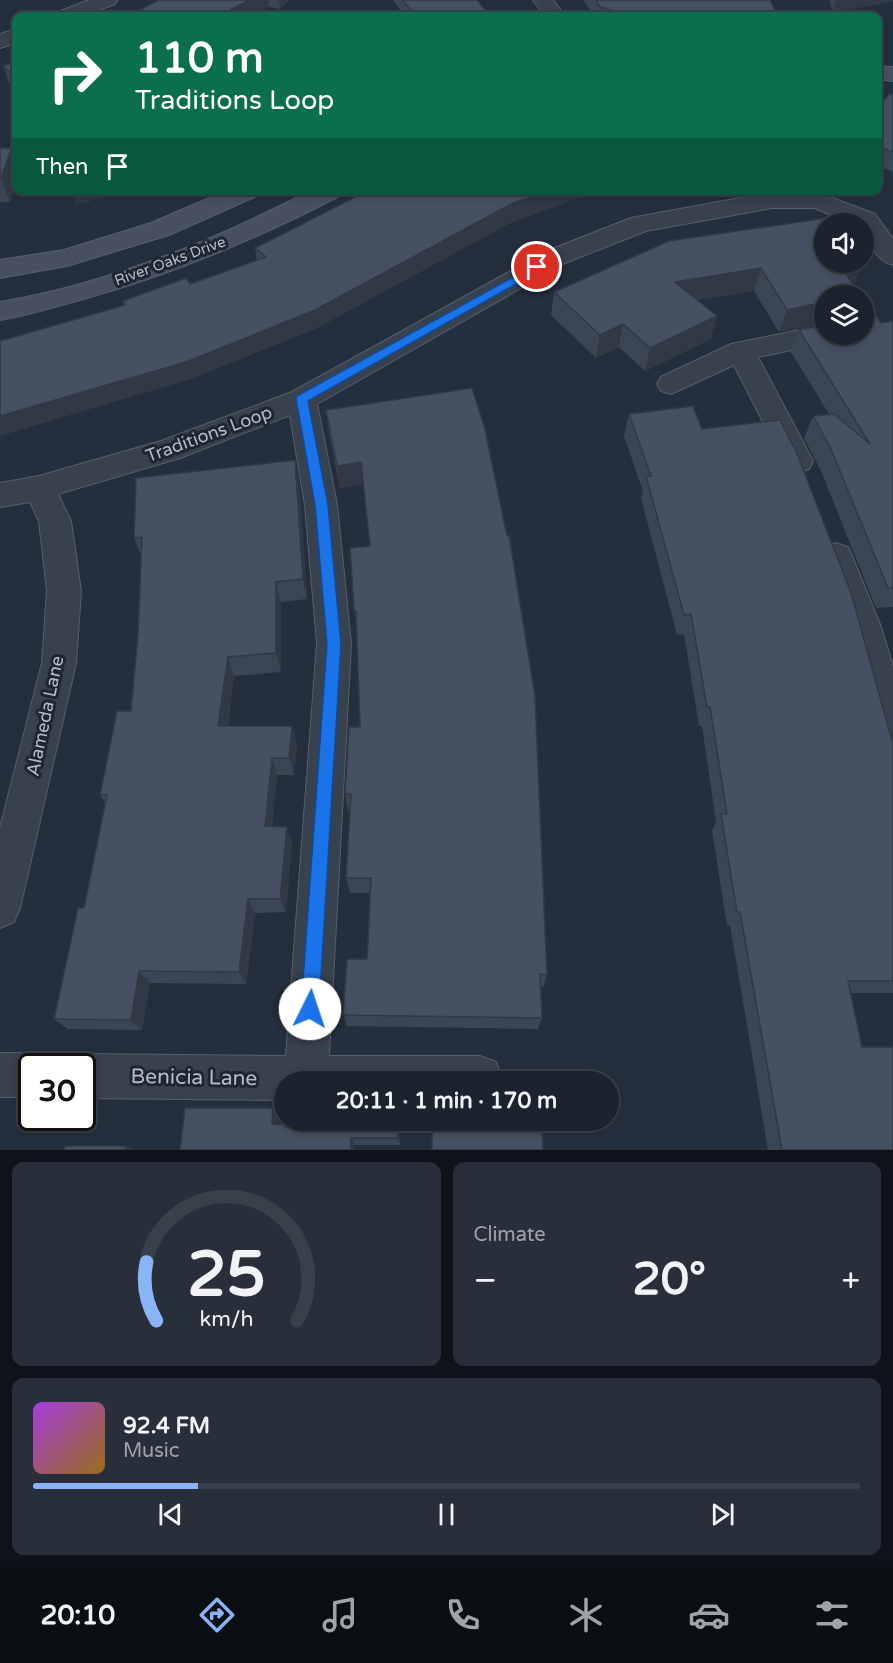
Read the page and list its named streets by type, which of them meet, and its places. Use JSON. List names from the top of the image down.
{
  "streets": {
    "street": [
      "River Oaks Drive",
      "Traditions Loop",
      "Alameda Lane",
      "Benicia Lane"
    ]
  },
  "crossings": [
    ["Traditions Loop", "Alameda Lane"]
  ],
  "page": {
    "turn": ["110 m", "Traditions Loop"],
    "then": "Then",
    "limit": "30",
    "trip": "20:11 · 1 min · 170 m",
    "tile": "Climate",
    "heat": ["−", "20°", "+"],
    "song": ["92.4 FM", "Music"],
    "tabs": "20:10",
    "gauge": ["25", "km/h"]
  }
}
